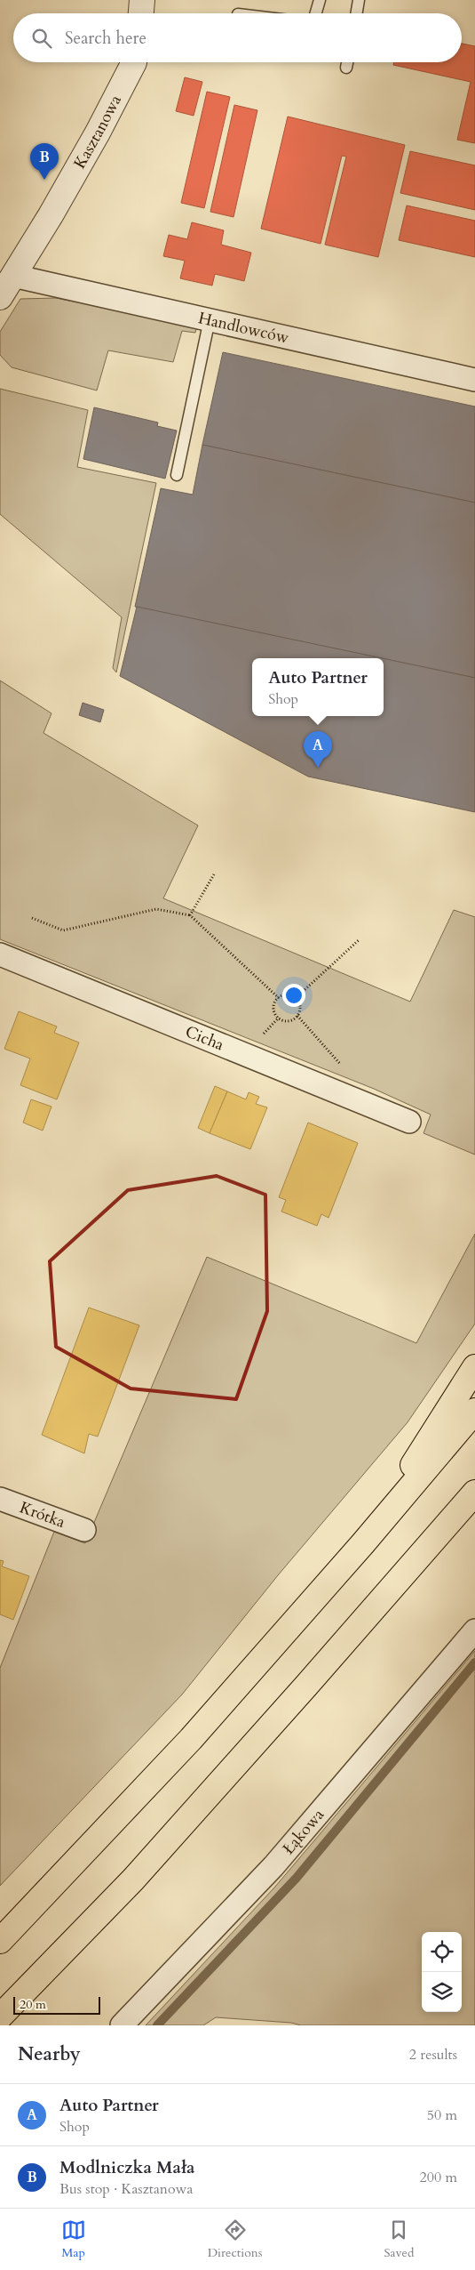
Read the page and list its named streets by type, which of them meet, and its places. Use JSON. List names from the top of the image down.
{
  "streets": {
    "street": [
      "Kasztanowa",
      "Handlowców",
      "Cicha",
      "Krótka",
      "Łąkowa"
    ]
  },
  "crossings": [
    ["Kasztanowa", "Handlowców"]
  ],
  "scale_bar": "20 m",
  "page": {
    "search": "Search here",
    "pins": ["B", "A"],
    "popup": ["Auto Partner", "Shop"],
    "scale": "20 m",
    "heading": ["Nearby", "2 results"],
    "list": [
      {
        "mark": "A",
        "name": "Auto Partner",
        "note": "Shop",
        "value": "50 m"
      },
      {
        "mark": "B",
        "name": "Modlniczka Mała",
        "note": "Bus stop · Kasztanowa",
        "value": "200 m"
      }
    ],
    "nav": ["Map", "Directions", "Saved"]
  }
}
